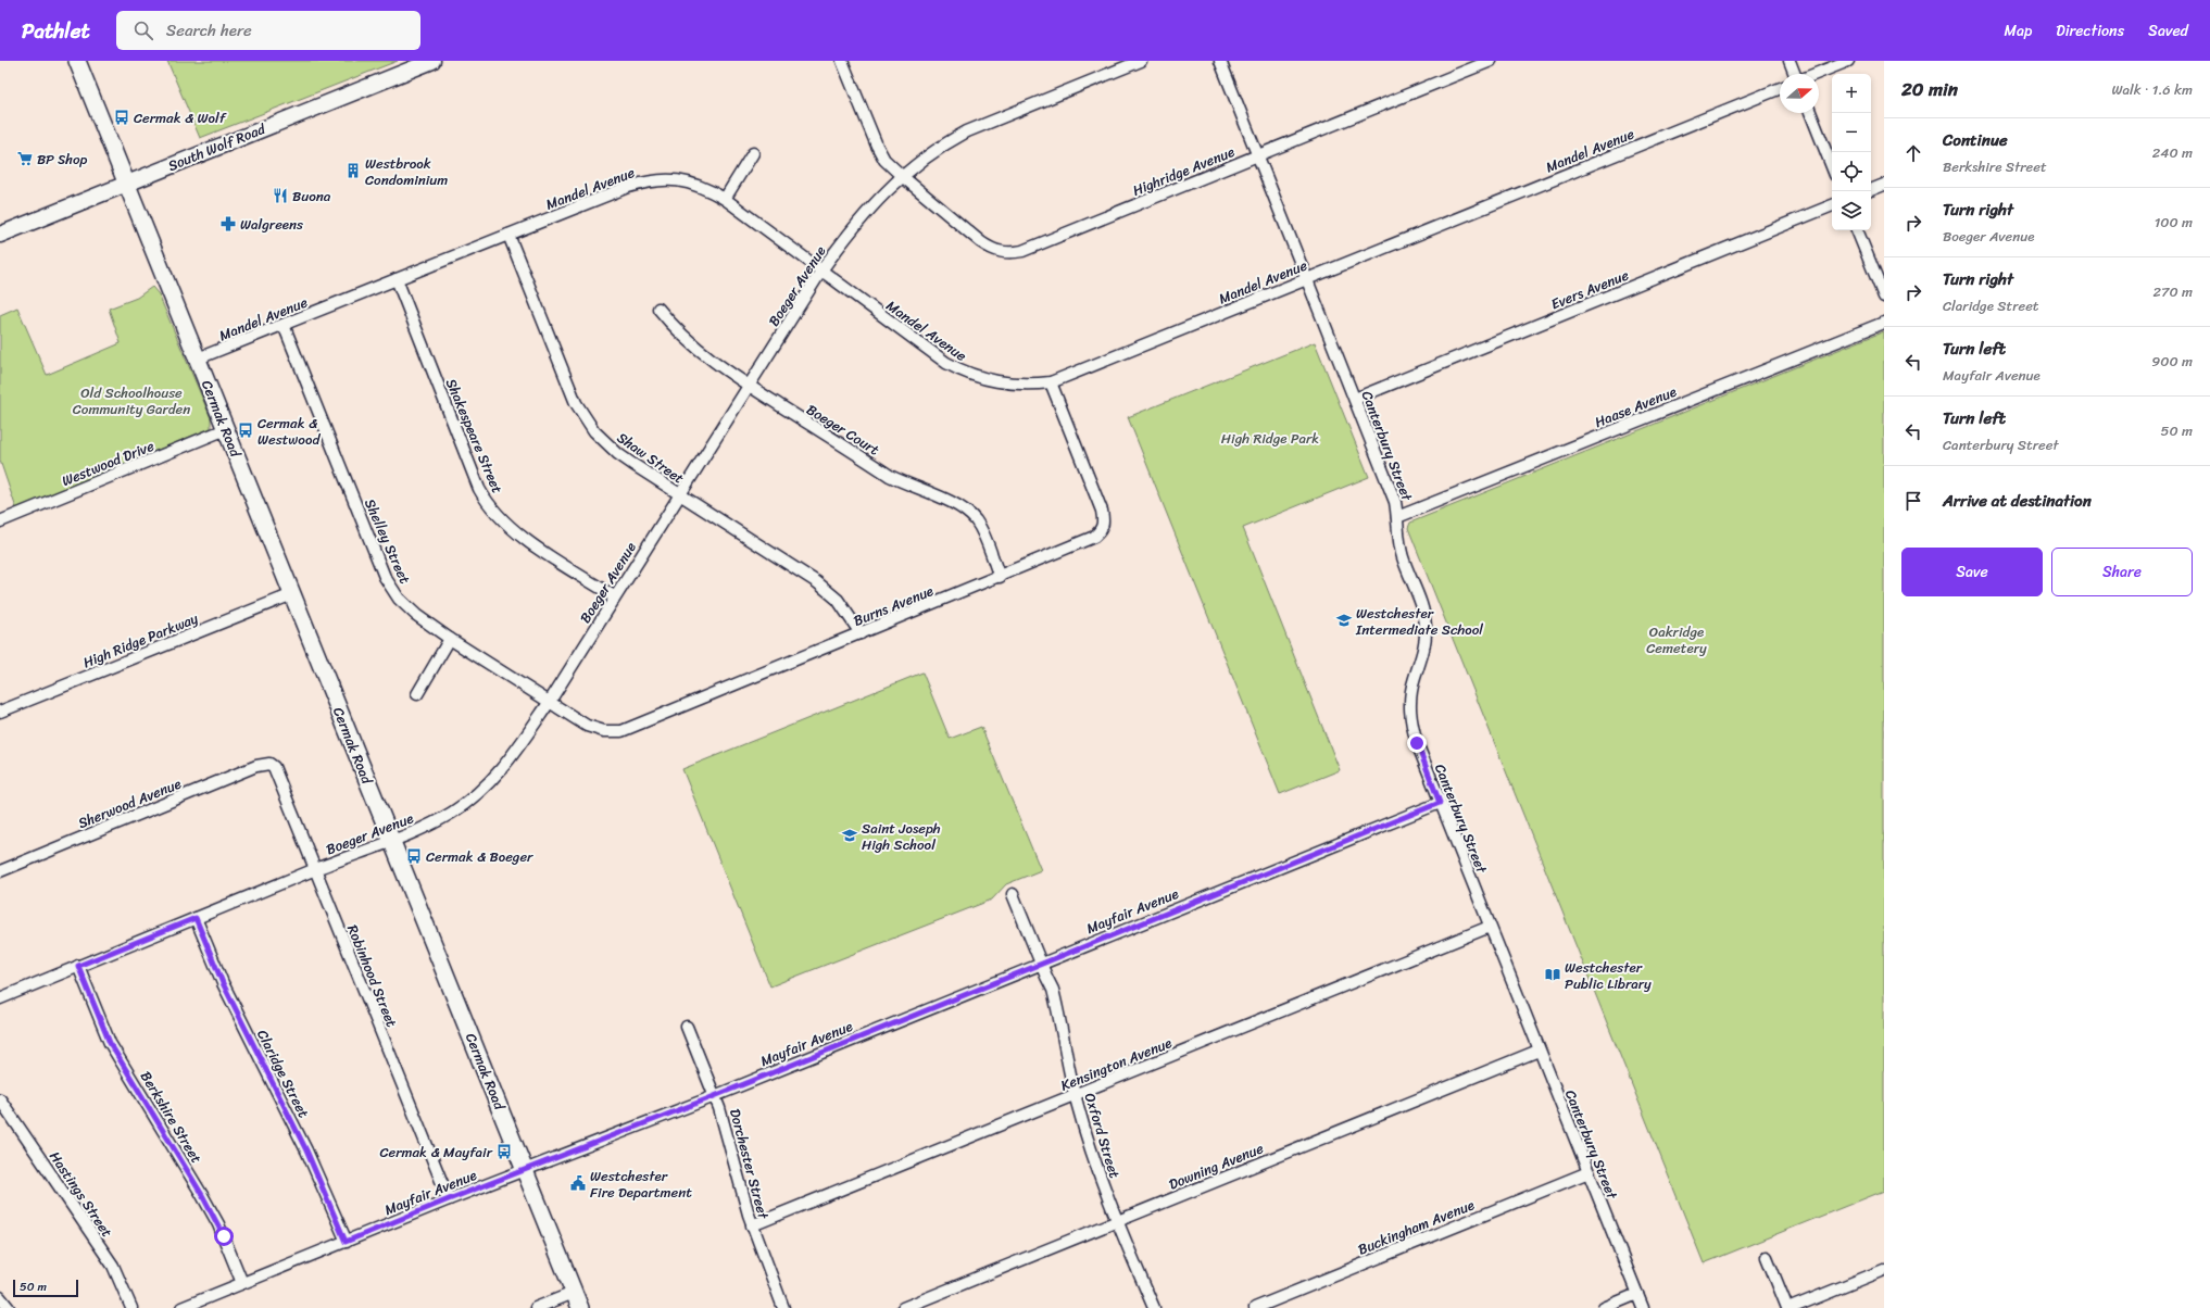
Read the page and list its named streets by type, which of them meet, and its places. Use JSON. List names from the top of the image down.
{
  "streets": {
    "main road": ["South Wolf Road", "Cermak Road"],
    "street": [
      "Mandel Avenue",
      "Highridge Avenue",
      "Boeger Avenue",
      "Evers Avenue",
      "Haase Avenue",
      "Boeger Court",
      "Shakespeare Street",
      "Canterbury Street",
      "Shaw Street",
      "Westwood Drive",
      "Shelley Street",
      "Burns Avenue",
      "High Ridge Parkway",
      "Sherwood Avenue",
      "Mayfair Avenue",
      "Robinhood Street",
      "Kensington Avenue",
      "Claridge Street",
      "Berkshire Street",
      "Oxford Street",
      "Dorchester Street",
      "Downing Avenue",
      "Hastings Street",
      "Buckingham Avenue"
    ]
  },
  "crossings": [
    ["South Wolf Road", "Cermak Road"],
    ["Mandel Avenue", "Boeger Avenue"],
    ["Mandel Avenue", "Cermak Road"],
    ["Mandel Avenue", "Shakespeare Street"],
    ["Mandel Avenue", "Canterbury Street"],
    ["Mandel Avenue", "Shaw Street"],
    ["Mandel Avenue", "Shelley Street"],
    ["Mandel Avenue", "Burns Avenue"],
    ["Highridge Avenue", "Boeger Avenue"],
    ["Highridge Avenue", "Canterbury Street"],
    ["Boeger Avenue", "Cermak Road"],
    ["Boeger Avenue", "Boeger Court"],
    ["Boeger Avenue", "Shakespeare Street"],
    ["Boeger Avenue", "Shaw Street"],
    ["Boeger Avenue", "Shelley Street"],
    ["Boeger Avenue", "Burns Avenue"],
    ["Boeger Avenue", "Robinhood Street"],
    ["Boeger Avenue", "Claridge Street"],
    ["Boeger Avenue", "Berkshire Street"],
    ["Evers Avenue", "Canterbury Street"],
    ["Haase Avenue", "Canterbury Street"],
    ["Cermak Road", "Westwood Drive"],
    ["Cermak Road", "High Ridge Parkway"],
    ["Cermak Road", "Mayfair Avenue"],
    ["Boeger Court", "Burns Avenue"],
    ["Canterbury Street", "Mayfair Avenue"],
    ["Canterbury Street", "Kensington Avenue"],
    ["Canterbury Street", "Downing Avenue"],
    ["Canterbury Street", "Buckingham Avenue"],
    ["Shaw Street", "Burns Avenue"],
    ["Shelley Street", "Burns Avenue"],
    ["Sherwood Avenue", "Robinhood Street"],
    ["Mayfair Avenue", "Robinhood Street"],
    ["Mayfair Avenue", "Claridge Street"],
    ["Mayfair Avenue", "Berkshire Street"],
    ["Mayfair Avenue", "Oxford Street"],
    ["Mayfair Avenue", "Dorchester Street"],
    ["Kensington Avenue", "Oxford Street"],
    ["Kensington Avenue", "Dorchester Street"],
    ["Oxford Street", "Downing Avenue"]
  ],
  "parks": ["Old Schoolhouse Community Garden", "High Ridge Park", "Oakridge Cemetery"],
  "places": {
    "bus stop": [
      "Cermak & Wolf",
      "Cermak & Westwood",
      "Cermak & Boeger",
      "Cermak & Mayfair"
    ],
    "supermarket": ["BP Shop"],
    "building": ["Westbrook Condominium"],
    "restaurant": ["Buona"],
    "pharmacy": ["Walgreens"],
    "school or university": ["Westchester Intermediate School", "Saint Joseph High School"],
    "library": ["Westchester Public Library"],
    "public building": ["Westchester Fire Department"]
  },
  "scale_bar": "50 m",
  "north": "right",
  "page": {
    "header": "Pathlet",
    "search": "Search here",
    "nav": ["Map", "Directions", "Saved"],
    "heading": ["20 min", "Walk · 1.6 km"],
    "map_buttons": ["+", "−"],
    "list": [
      ["Continue", "Berkshire Street", "240 m"],
      ["Turn right", "Boeger Avenue", "100 m"],
      ["Turn right", "Claridge Street", "270 m"],
      ["Turn left", "Mayfair Avenue", "900 m"],
      ["Turn left", "Canterbury Street", "50 m"],
      "Arrive at destination"
    ],
    "buttons": ["Save", "Share"],
    "scale": "50 m"
  }
}
